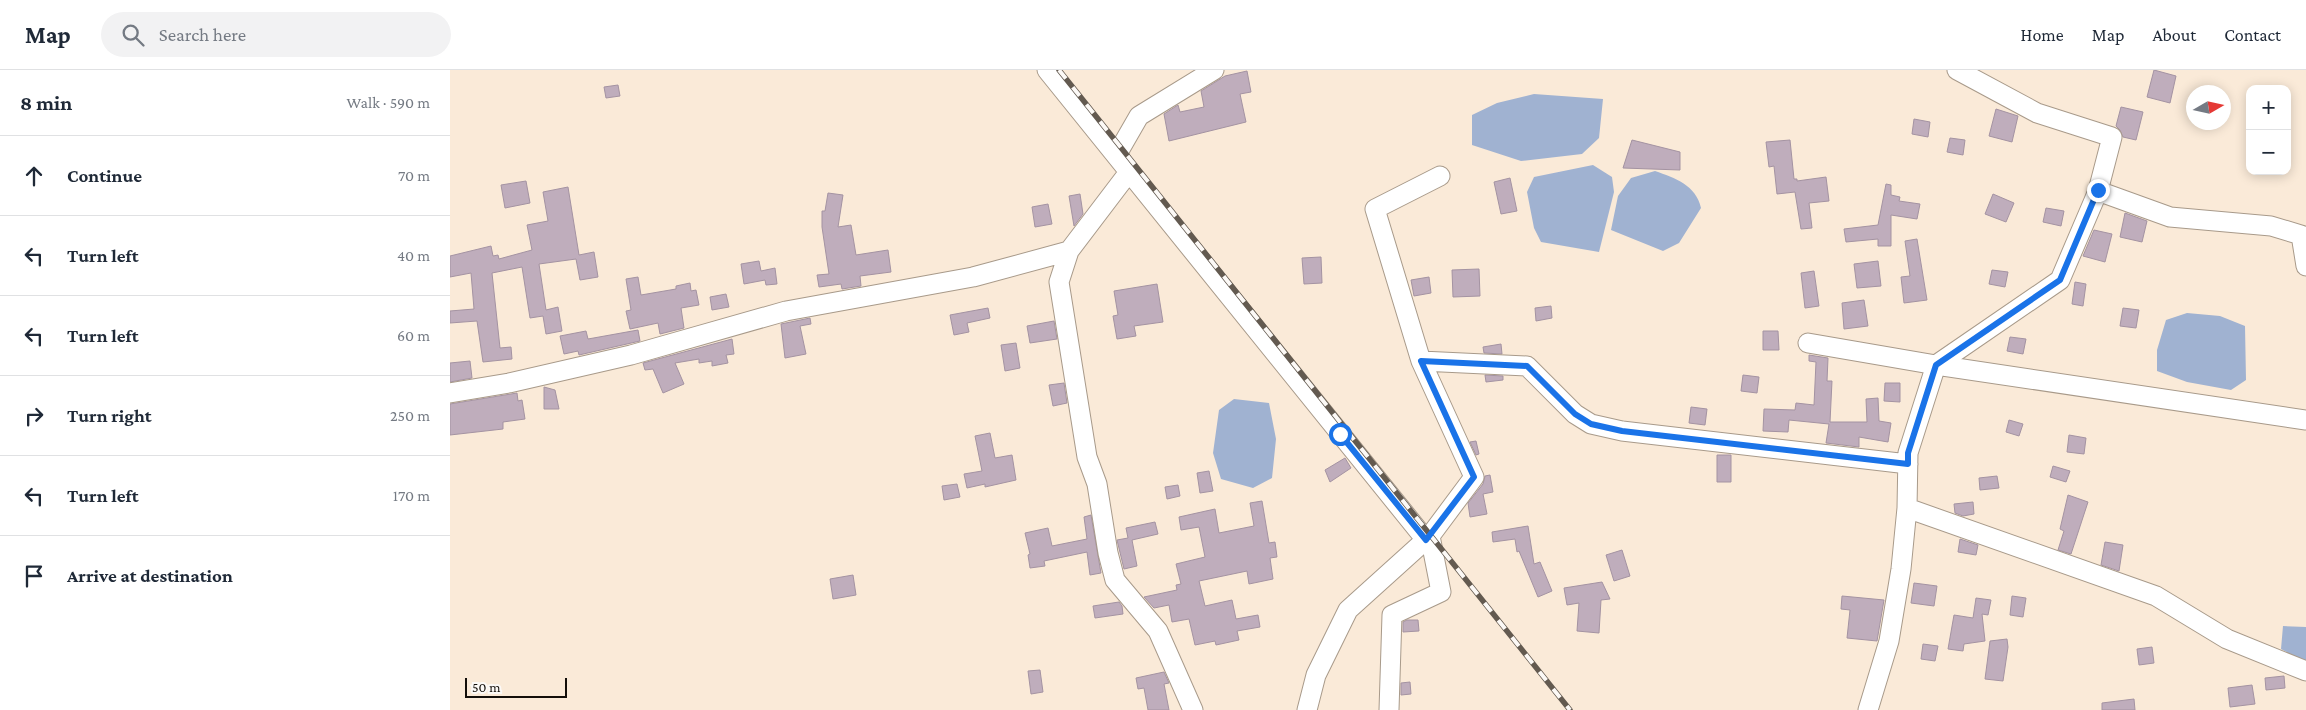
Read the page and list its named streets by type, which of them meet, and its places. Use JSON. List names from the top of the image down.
{
  "scale_bar": "50 m",
  "north": "right",
  "page": {
    "header": "Map",
    "search": "Search here",
    "nav": [
      "Home",
      "Map",
      "About",
      "Contact"
    ],
    "heading": ["8 min", "Walk · 590 m"],
    "map_buttons": ["+", "−"],
    "list": [
      ["Continue", "70 m"],
      ["Turn left", "40 m"],
      ["Turn left", "60 m"],
      ["Turn right", "250 m"],
      ["Turn left", "170 m"],
      "Arrive at destination"
    ],
    "scale": "50 m"
  }
}
